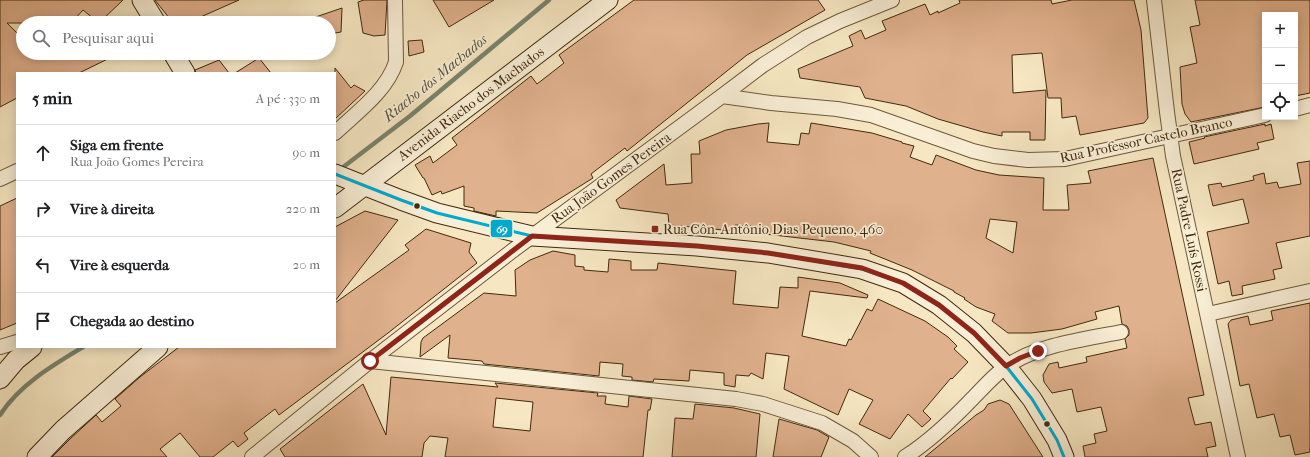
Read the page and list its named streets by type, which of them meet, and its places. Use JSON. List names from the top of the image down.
{
  "streets": {
    "street": [
      "Avenida Riacho dos Machados",
      "Rua Professor Castelo Branco",
      "Rua João Gomes Pereira",
      "Rua Padre Luís Rossi"
    ]
  },
  "crossings": [
    ["Rua Professor Castelo Branco", "Rua João Gomes Pereira"],
    ["Rua Professor Castelo Branco", "Rua Padre Luís Rossi"]
  ],
  "water": ["Riacho dos Machados"],
  "places": {
    "transit": ["Rua Côn. Antônio Dias Pequeno, 460"]
  },
  "lines": ["transit line 69"],
  "page": {
    "map_buttons": ["+", "−"],
    "search": "Pesquisar aqui",
    "heading": ["5 min", "A pé · 330 m"],
    "list": [
      ["Siga em frente", "Rua João Gomes Pereira", "90 m"],
      ["Vire à direita", "220 m"],
      ["Vire à esquerda", "20 m"],
      "Chegada ao destino"
    ]
  }
}
